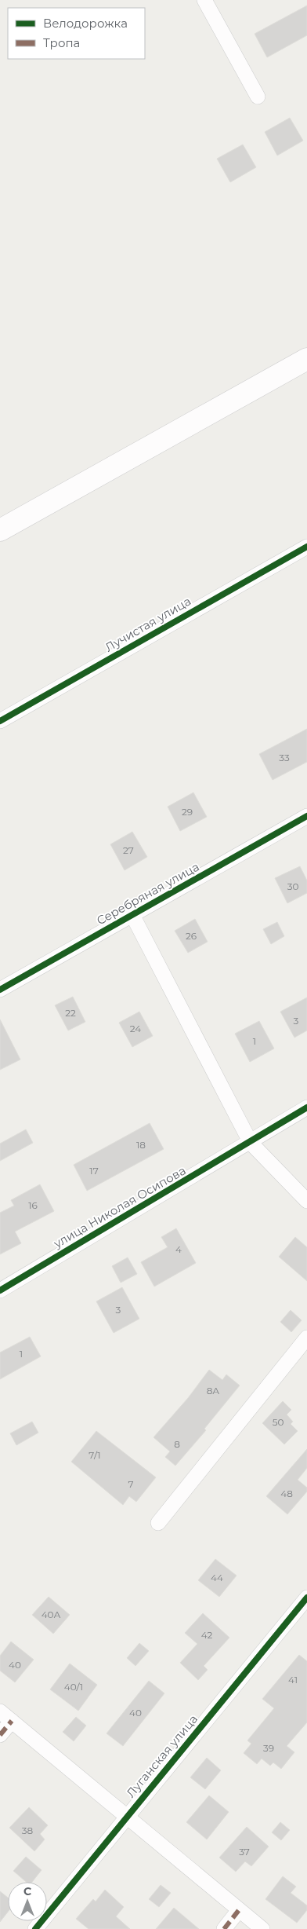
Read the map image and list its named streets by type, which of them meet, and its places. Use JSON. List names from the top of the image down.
{
  "streets": {
    "street": [
      "Лучистая улица",
      "Серебряная улица",
      "улица Николая Осипова",
      "Луганская улица"
    ]
  },
  "house_numbers": [
    "33",
    "29",
    "27",
    "30",
    "26",
    "22",
    "3",
    "24",
    "1",
    "18",
    "17",
    "16",
    "4",
    "3",
    "1",
    "8А",
    "50",
    "8",
    "7/1",
    "7",
    "48",
    "44",
    "40А",
    "42",
    "40",
    "41",
    "40/1",
    "40",
    "39",
    "38",
    "37"
  ],
  "legend": ["Велодорожка", "Тропа"],
  "north": "top"
}
